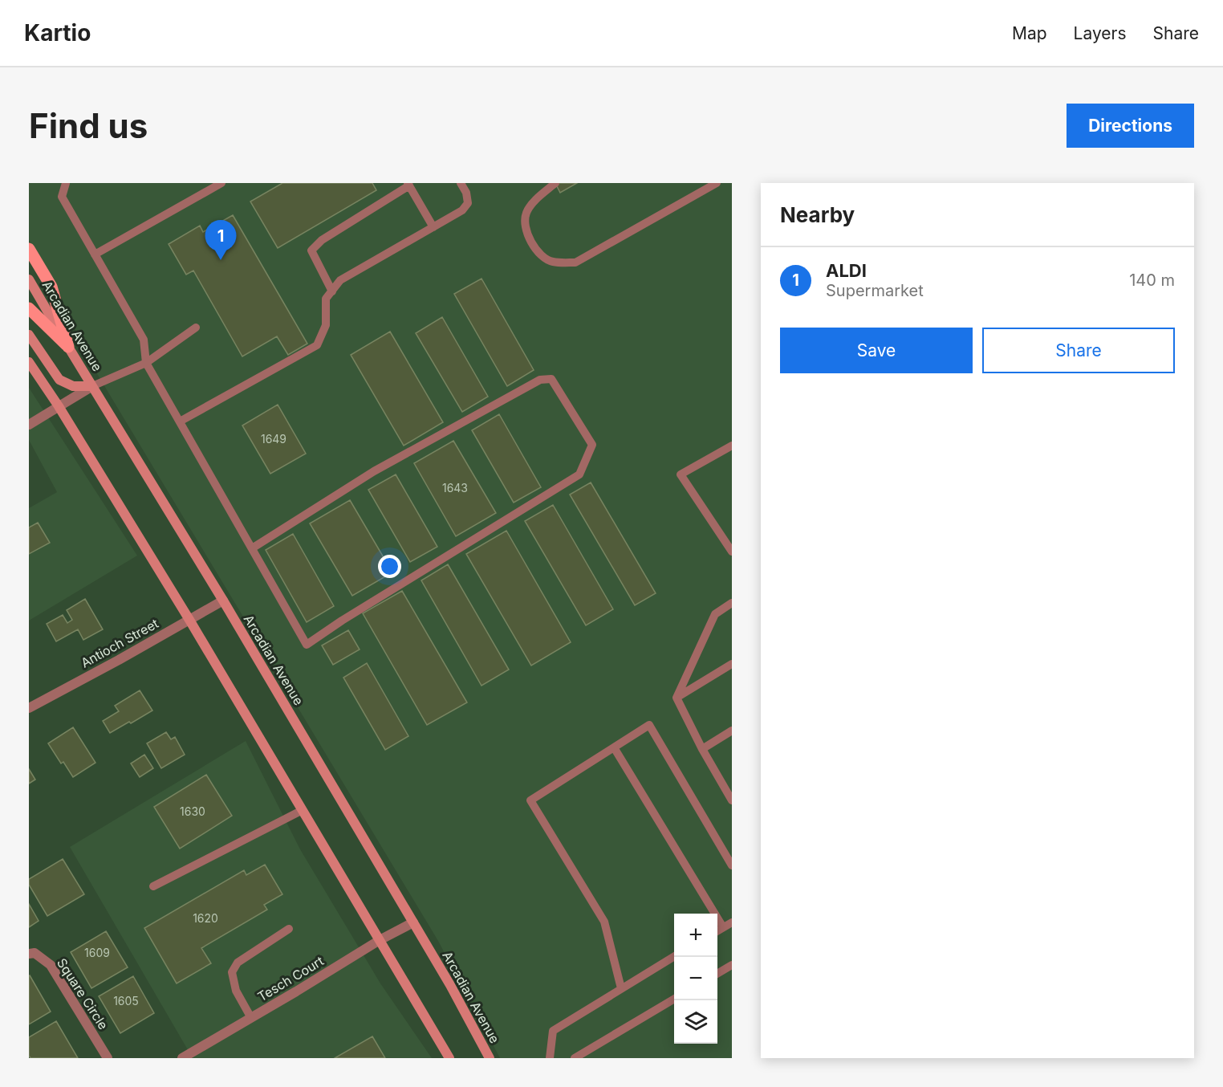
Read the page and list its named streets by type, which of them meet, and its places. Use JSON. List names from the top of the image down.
{
  "streets": {
    "main road": ["Arcadian Avenue"],
    "street": ["Antioch Street", "Tesch Court", "Square Circle"]
  },
  "crossings": [
    ["Arcadian Avenue", "Antioch Street"],
    ["Arcadian Avenue", "Tesch Court"]
  ],
  "house_numbers": [
    "1649",
    "1643",
    "1630",
    "1620",
    "1609",
    "1605"
  ],
  "page": {
    "header": "Kartio",
    "nav": ["Map", "Layers", "Share"],
    "buttons": [
      "Directions",
      ["Save", "Share"]
    ],
    "title": "Find us",
    "heading": "Nearby",
    "pins": "1",
    "list": [
      {
        "mark": "1",
        "name": "ALDI",
        "note": "Supermarket",
        "value": "140 m"
      }
    ],
    "map_buttons": ["+", "−"]
  }
}
